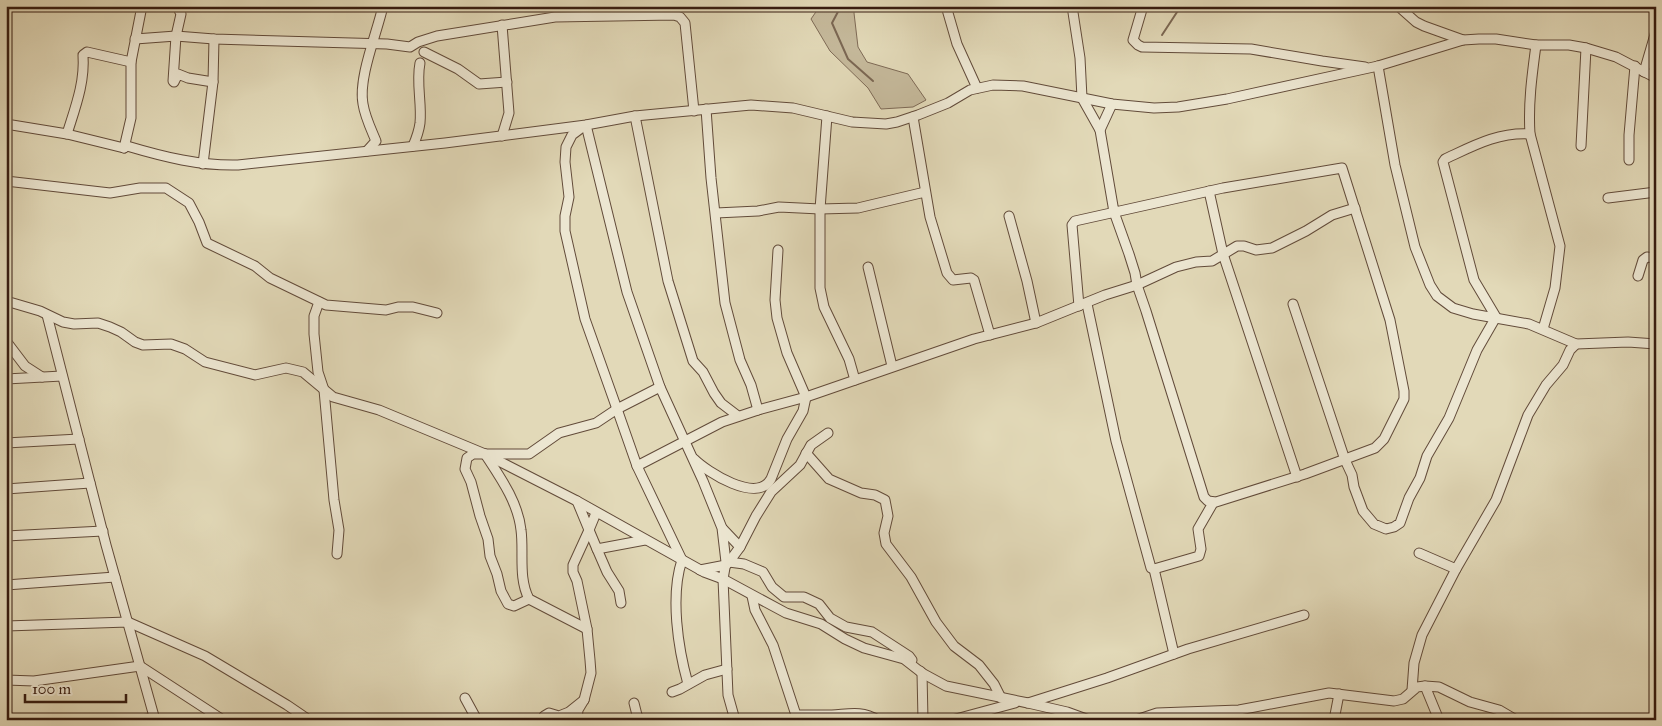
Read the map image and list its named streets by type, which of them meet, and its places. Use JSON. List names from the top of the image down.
{
  "scale_bar": "100 m"
}
